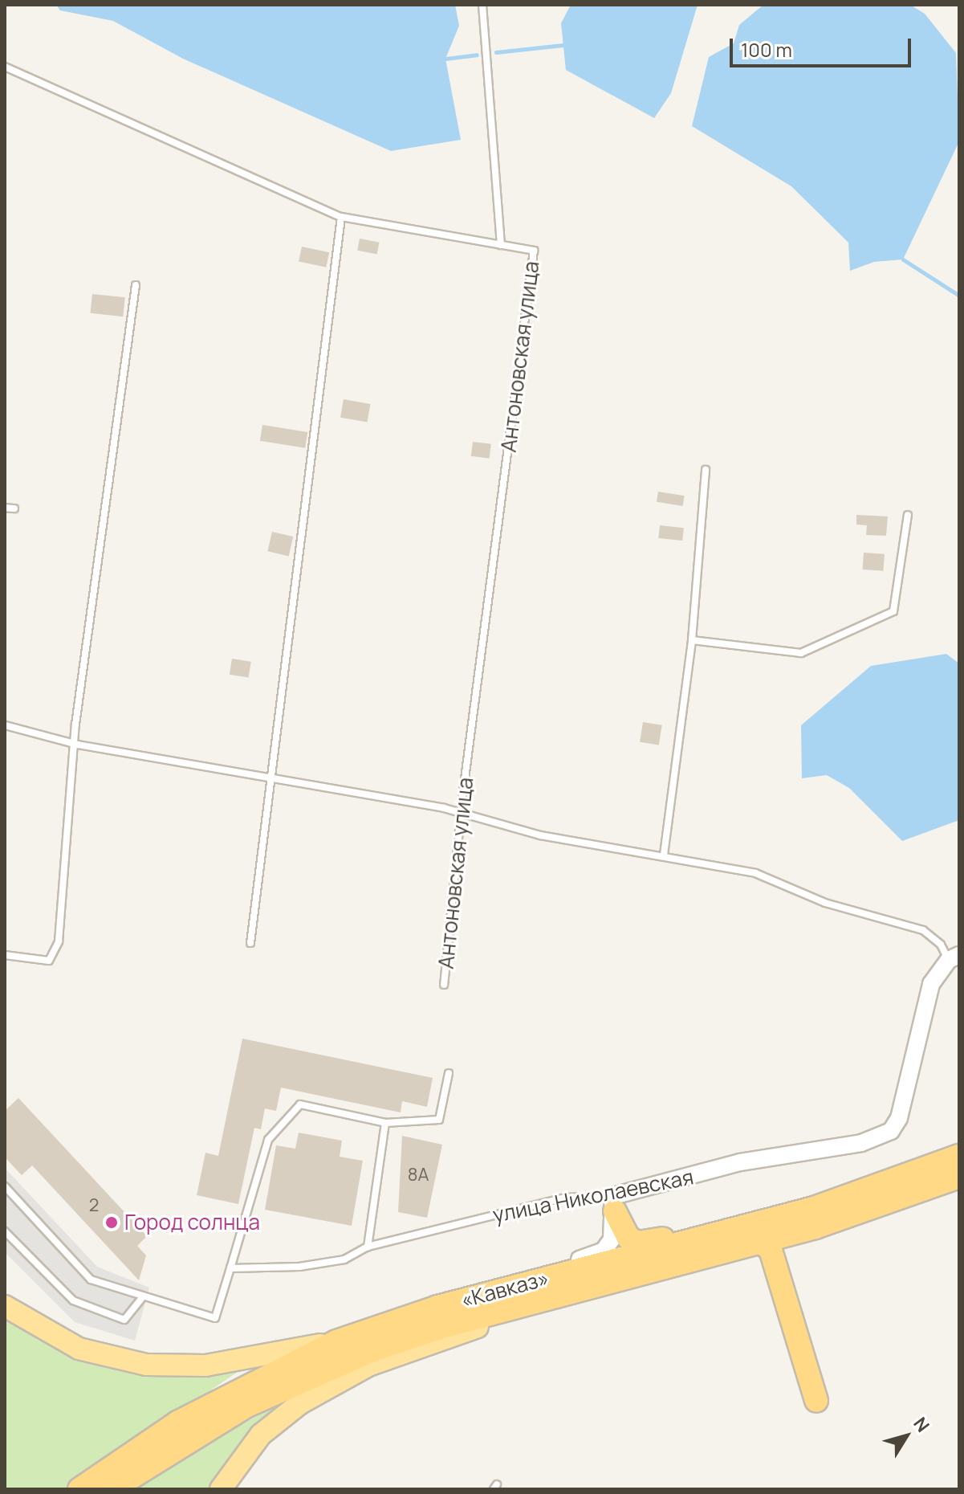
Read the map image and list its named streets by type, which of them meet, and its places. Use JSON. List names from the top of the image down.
{
  "streets": {
    "highway": ["«Кавказ»"],
    "street": ["улица Николаевская"],
    "lane": ["Антоновская улица"]
  },
  "places": ["Город солнца"],
  "house_numbers": ["8А", "2"],
  "scale_bar": "100 m",
  "north": "top right"
}
